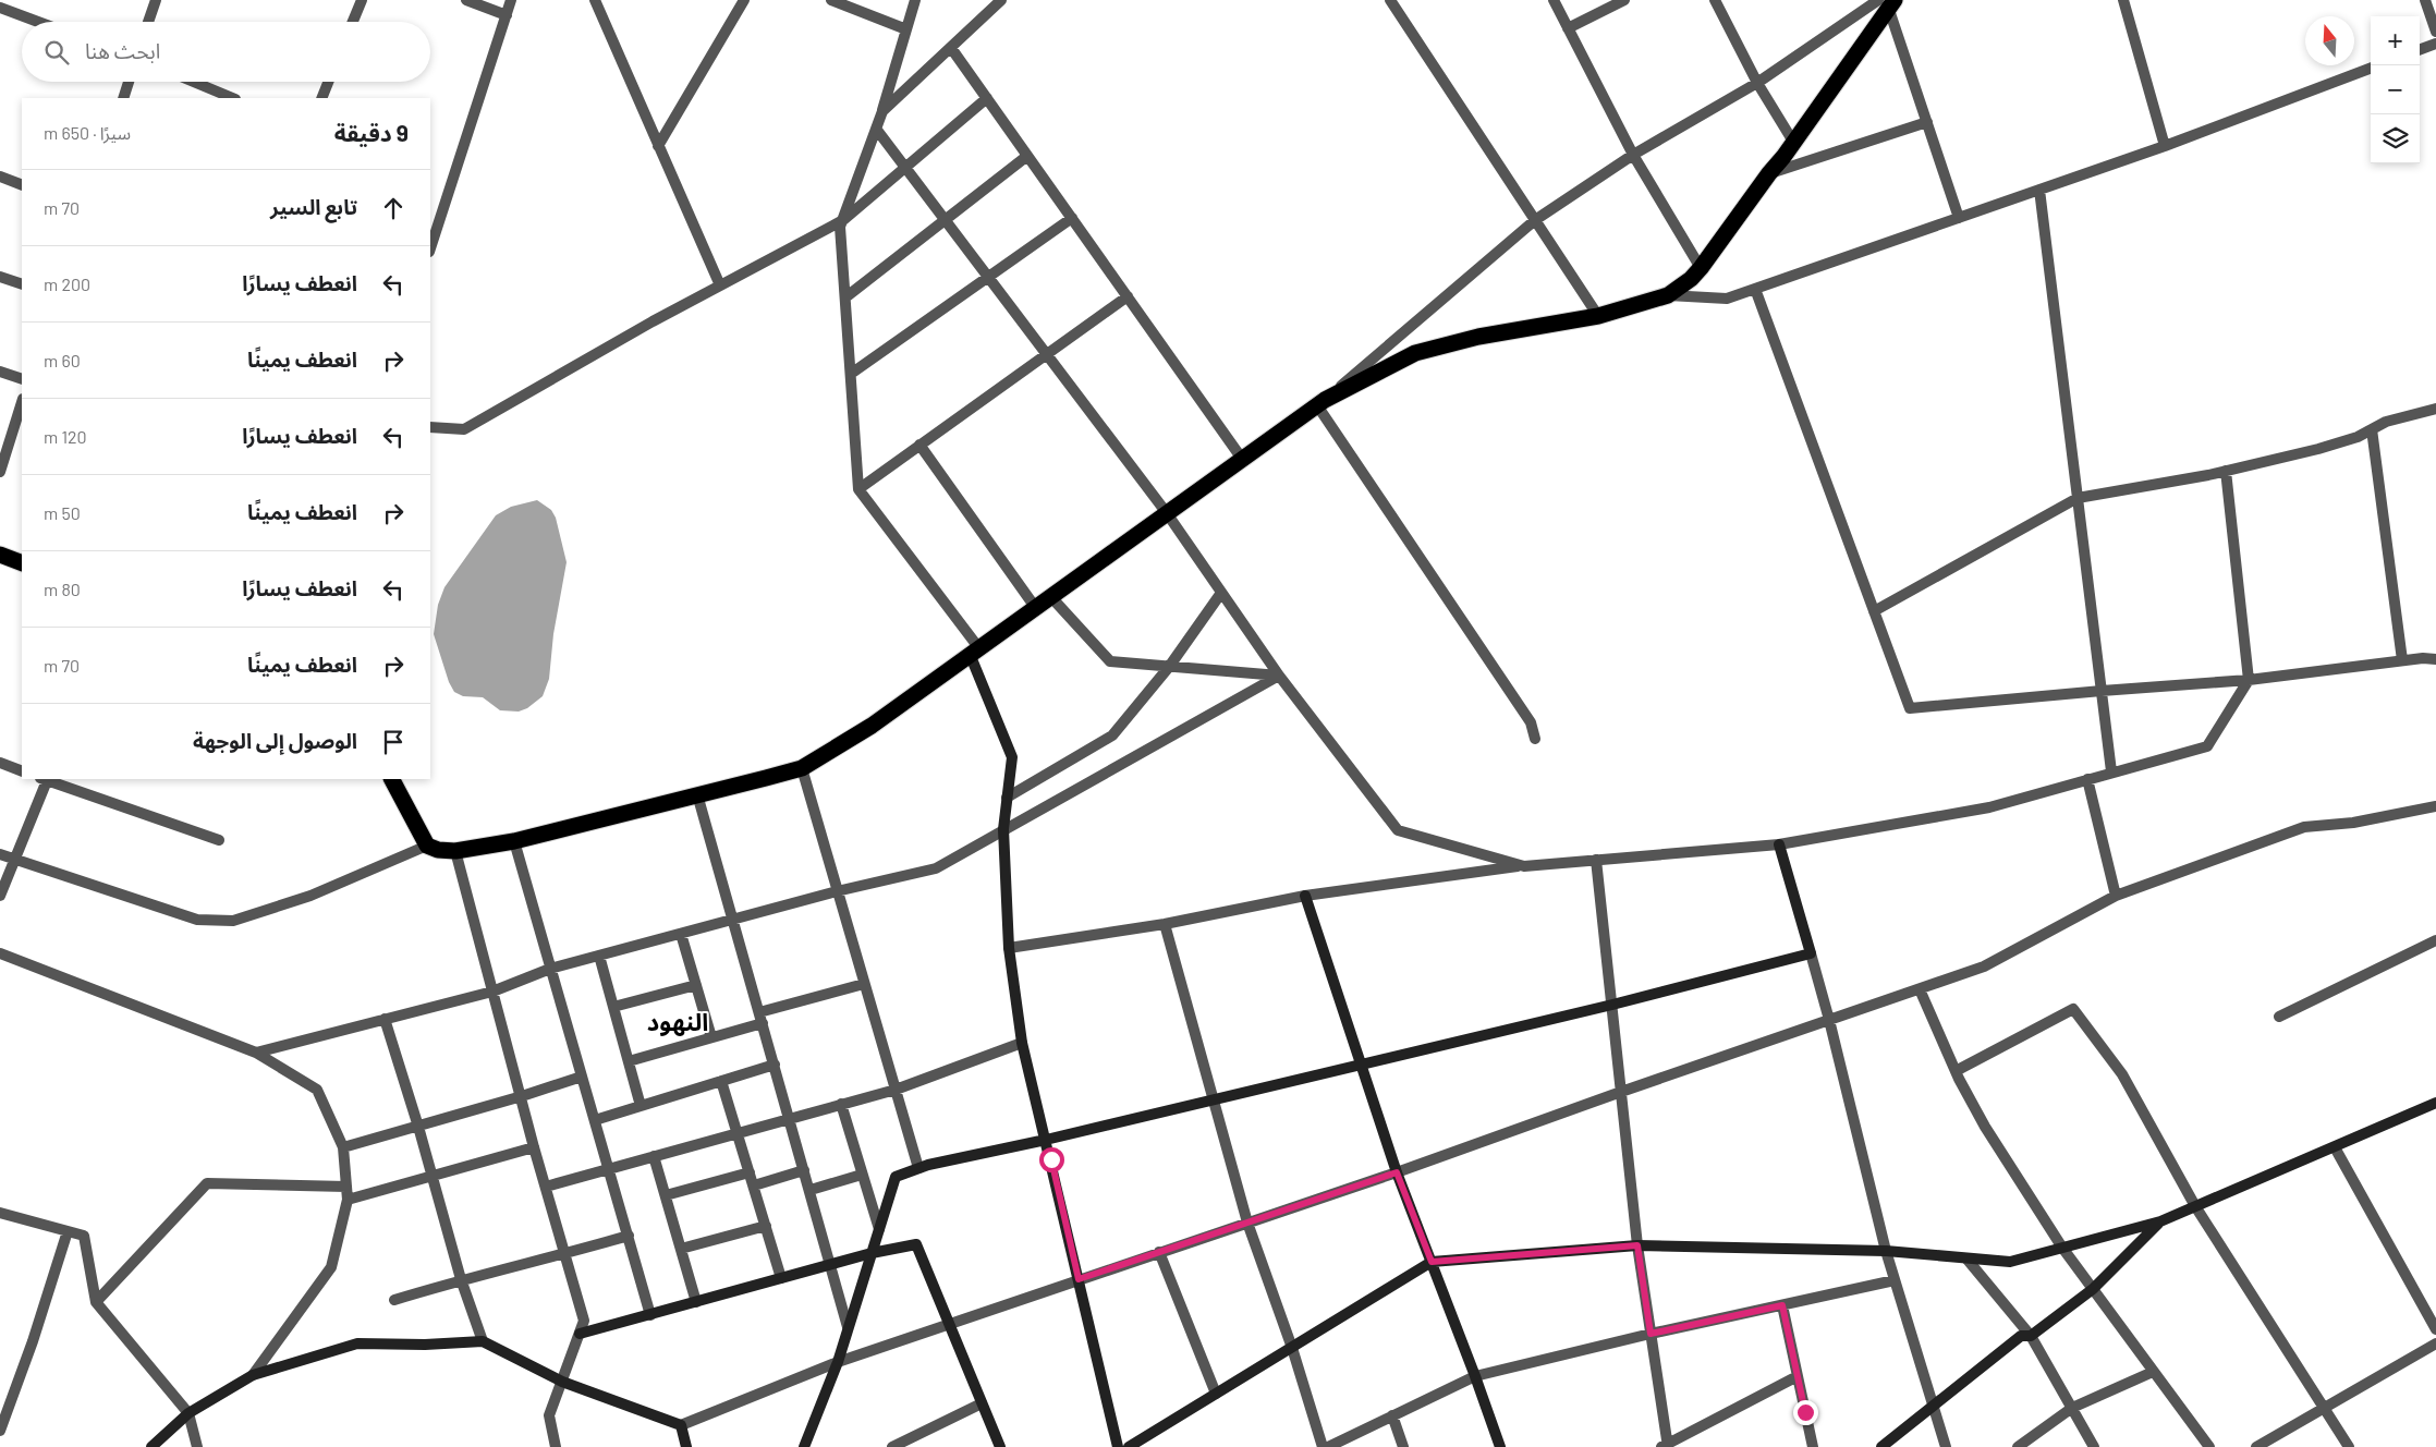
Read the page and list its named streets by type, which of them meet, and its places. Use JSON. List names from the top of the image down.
{
  "districts": ["النهود"],
  "north": "top",
  "page": {
    "map_buttons": ["+", "−"],
    "search": "ابحث هنا",
    "heading": ["9 دقيقة", "سيرًا · 650 m"],
    "list": [
      ["تابع السير", "70 m"],
      ["انعطف يسارًا", "200 m"],
      ["انعطف يمينًا", "60 m"],
      ["انعطف يسارًا", "120 m"],
      ["انعطف يمينًا", "50 m"],
      ["انعطف يسارًا", "80 m"],
      ["انعطف يمينًا", "70 m"],
      "الوصول إلى الوجهة"
    ]
  }
}
